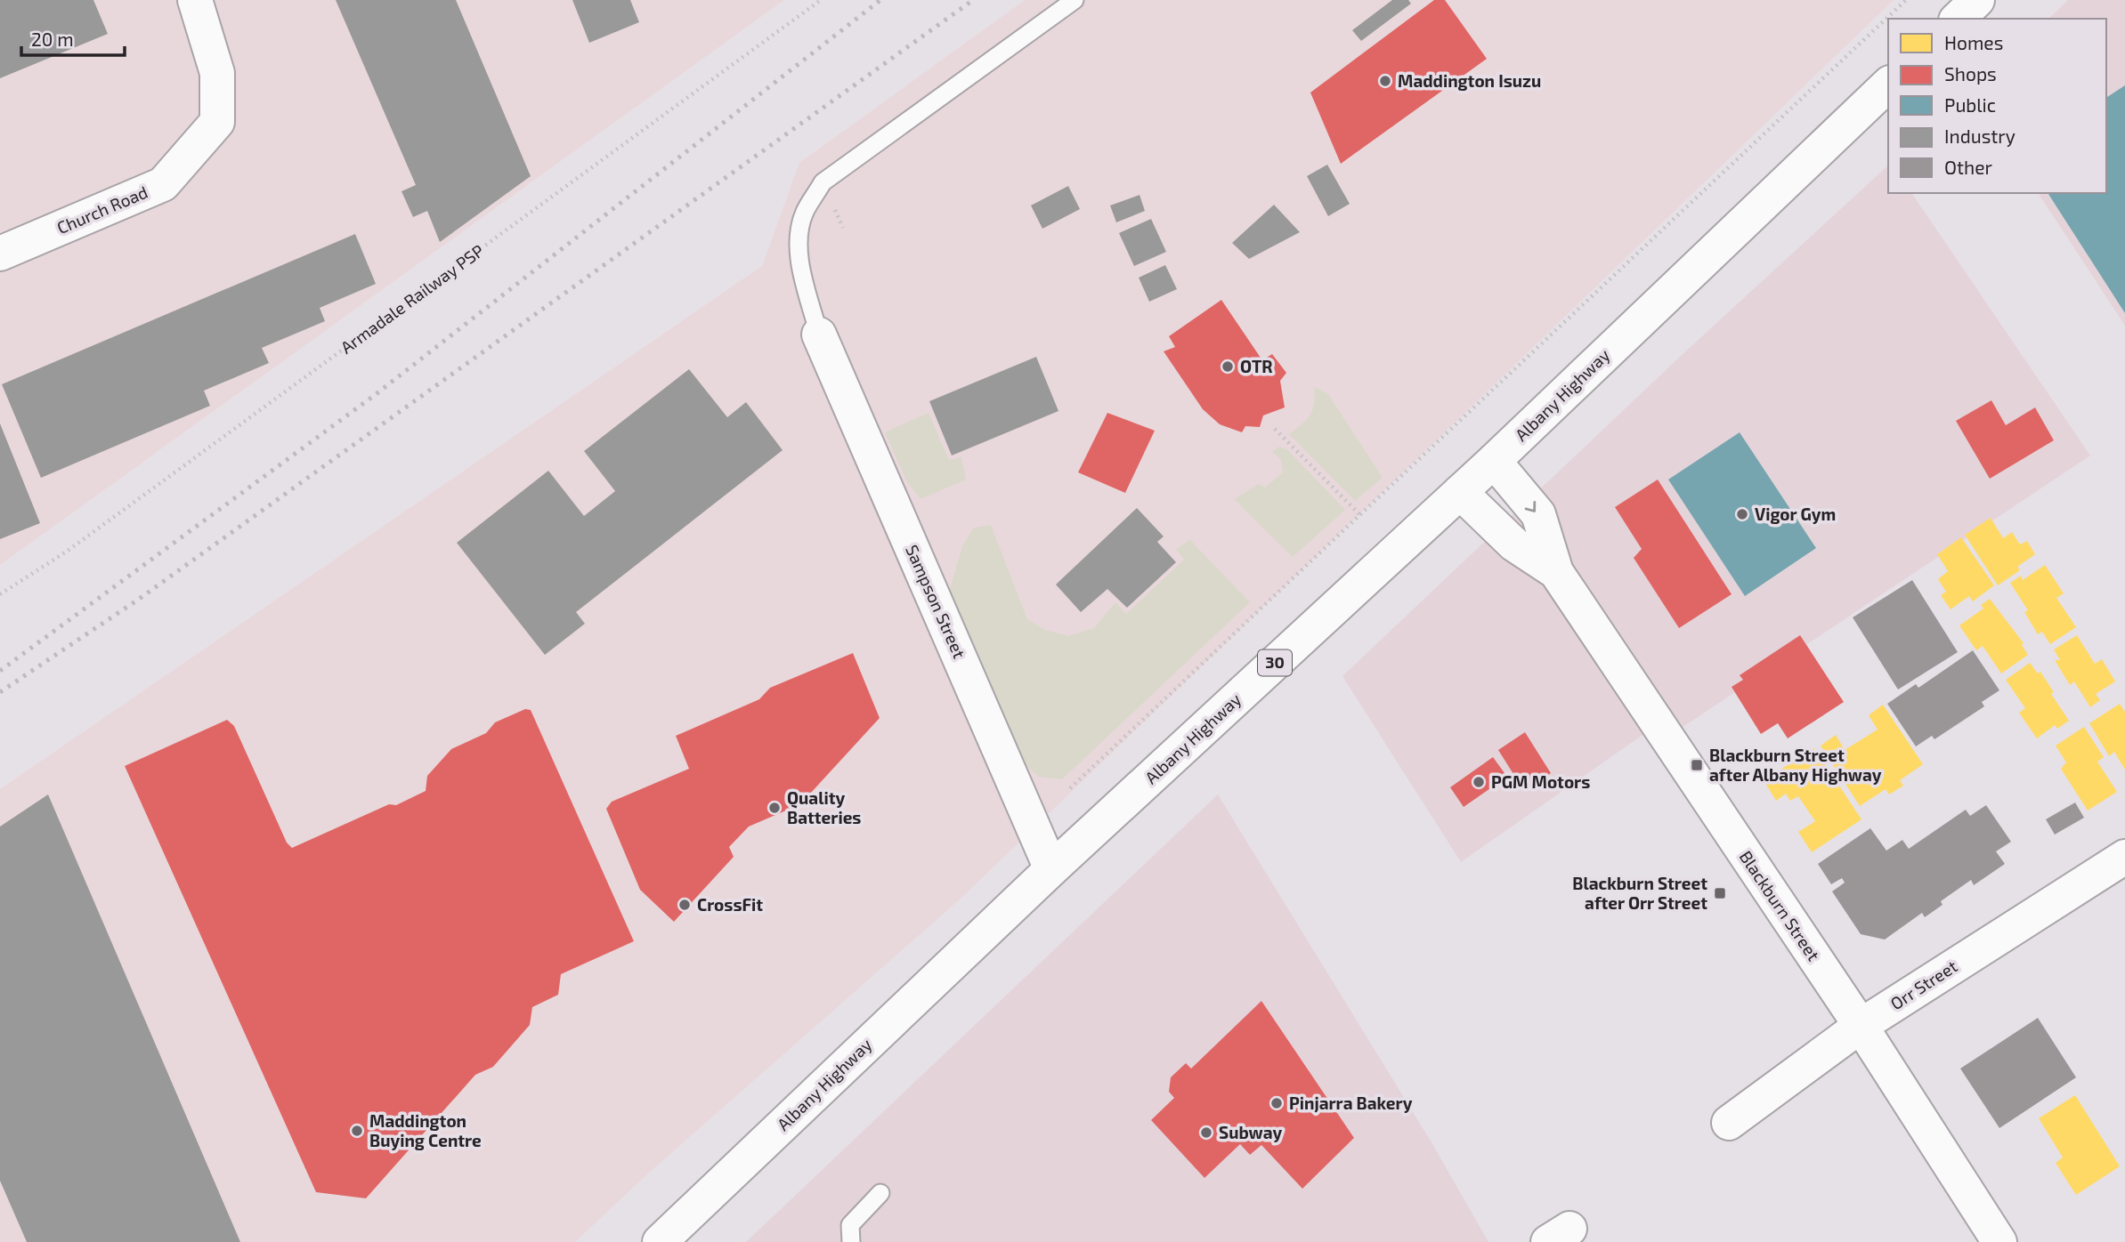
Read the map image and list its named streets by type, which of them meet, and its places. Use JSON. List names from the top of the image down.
{
  "streets": {
    "main road": [
      "Church Road",
      "Albany Highway",
      "Sampson Street",
      "30",
      "Blackburn Street",
      "Orr Street"
    ],
    "path": ["Armadale Railway PSP"]
  },
  "crossings": [
    ["Albany Highway", "Sampson Street"],
    ["Albany Highway", "Blackburn Street"],
    ["Blackburn Street", "Orr Street"]
  ],
  "places": {
    "other": [
      "Maddington Isuzu",
      "OTR",
      "Vigor Gym",
      "PGM Motors",
      "Quality Batteries",
      "CrossFit",
      "Pinjarra Bakery",
      "Maddington Buying Centre",
      "Subway"
    ],
    "transit": ["Blackburn Street after Albany Highway", "Blackburn Street after Orr Street"]
  },
  "legend": [
    "Homes",
    "Shops",
    "Public",
    "Industry",
    "Other"
  ],
  "scale_bar": "20 m"
}
